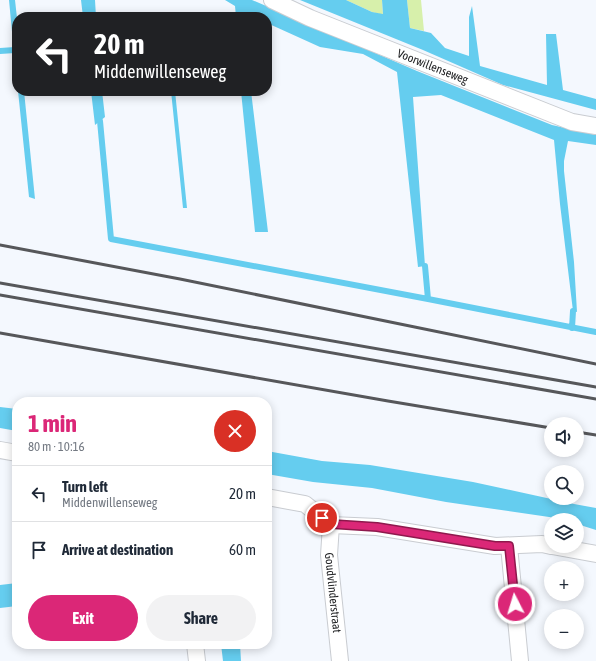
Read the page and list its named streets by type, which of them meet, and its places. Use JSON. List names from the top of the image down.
{
  "streets": {
    "street": ["Voorwillenseweg", "Goudvlinderstraat"]
  },
  "page": {
    "turn": ["20 m", "Middenwillenseweg"],
    "heading": ["1 min", "80 m · 10:16"],
    "map_buttons": ["+", "−"],
    "list": [
      {
        "name": "Turn left",
        "note": "Middenwillenseweg",
        "value": "20 m"
      },
      {
        "name": "Arrive at destination",
        "value": "60 m"
      }
    ],
    "buttons": ["Exit", "Share"]
  }
}
